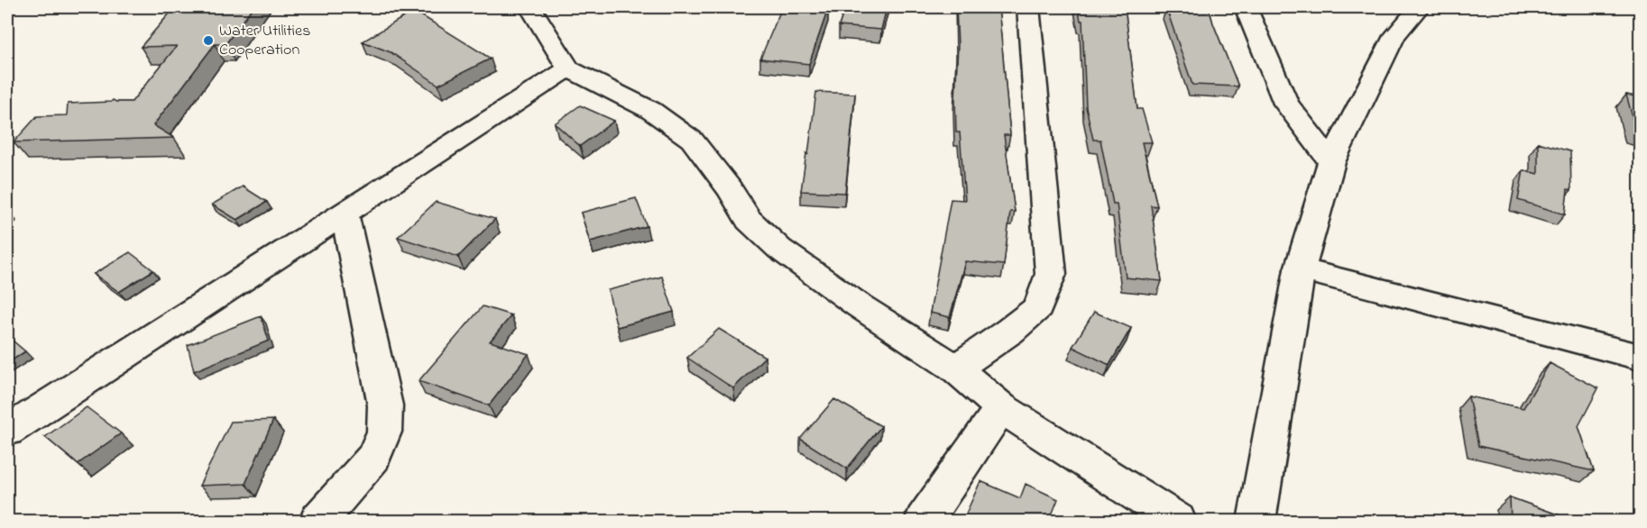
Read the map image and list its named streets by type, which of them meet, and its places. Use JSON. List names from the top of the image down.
{
  "places": ["Water Utilities Cooperation"]
}
